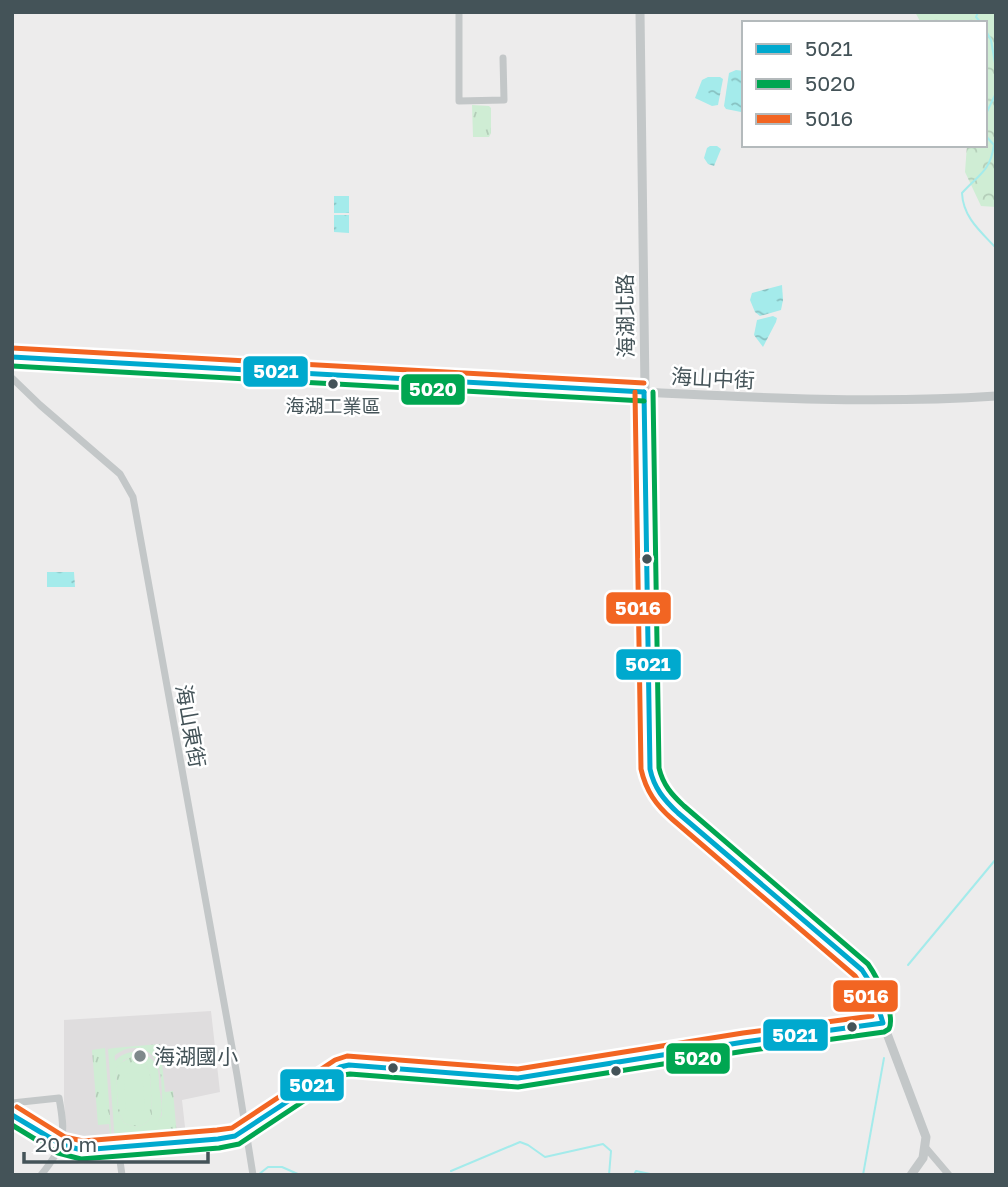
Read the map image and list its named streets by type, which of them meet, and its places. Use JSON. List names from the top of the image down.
{
  "streets": {
    "street": ["海湖北路", "海山中街", "海山東街"]
  },
  "crossings": [
    ["海湖北路", "海山中街"]
  ],
  "places": ["海湖工業區", "海湖國小"],
  "lines": ["transit line 5016", "transit line 5021", "transit line 5020"],
  "legend": ["5021", "5020", "5016"],
  "scale_bar": "200 m"
}
